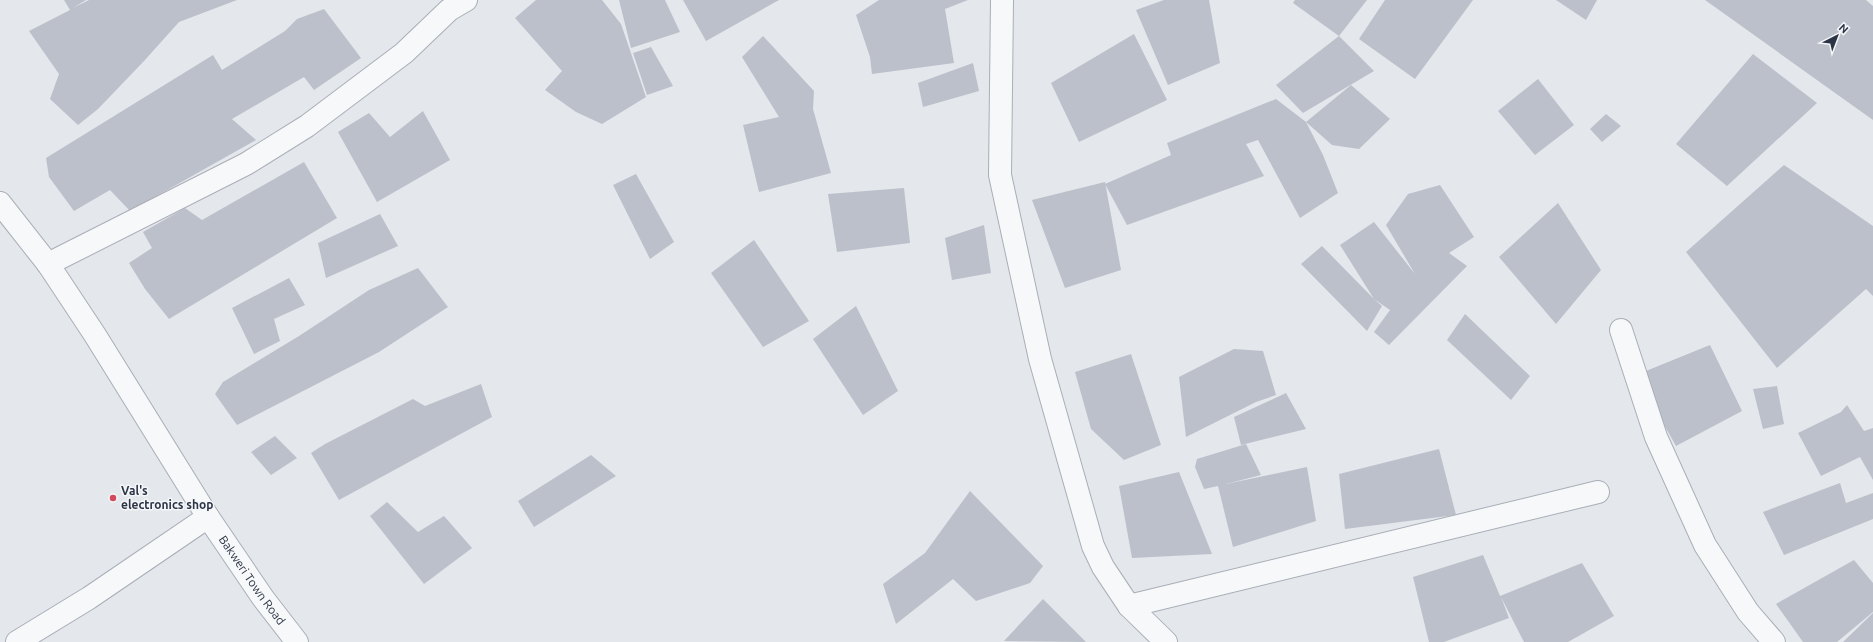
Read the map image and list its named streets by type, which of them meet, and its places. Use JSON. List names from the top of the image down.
{
  "streets": {
    "street": ["Bakweri Town Road"]
  },
  "places": ["Val's electronics shop"],
  "north": "top right"
}
